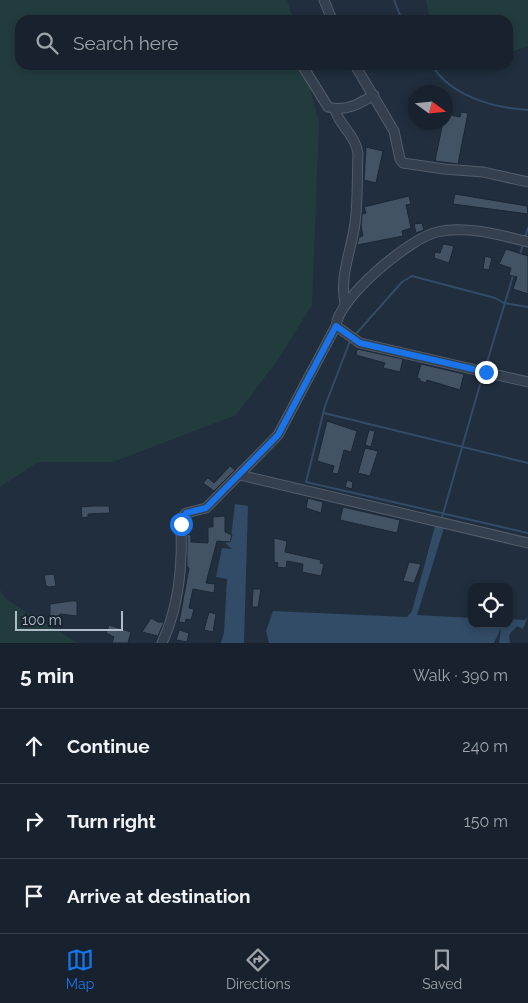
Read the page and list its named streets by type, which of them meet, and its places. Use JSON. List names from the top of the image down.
{
  "scale_bar": "100 m",
  "north": "right",
  "page": {
    "search": "Search here",
    "scale": "100 m",
    "heading": ["5 min", "Walk · 390 m"],
    "list": [
      ["Continue", "240 m"],
      ["Turn right", "150 m"],
      "Arrive at destination"
    ],
    "nav": ["Map", "Directions", "Saved"]
  }
}
